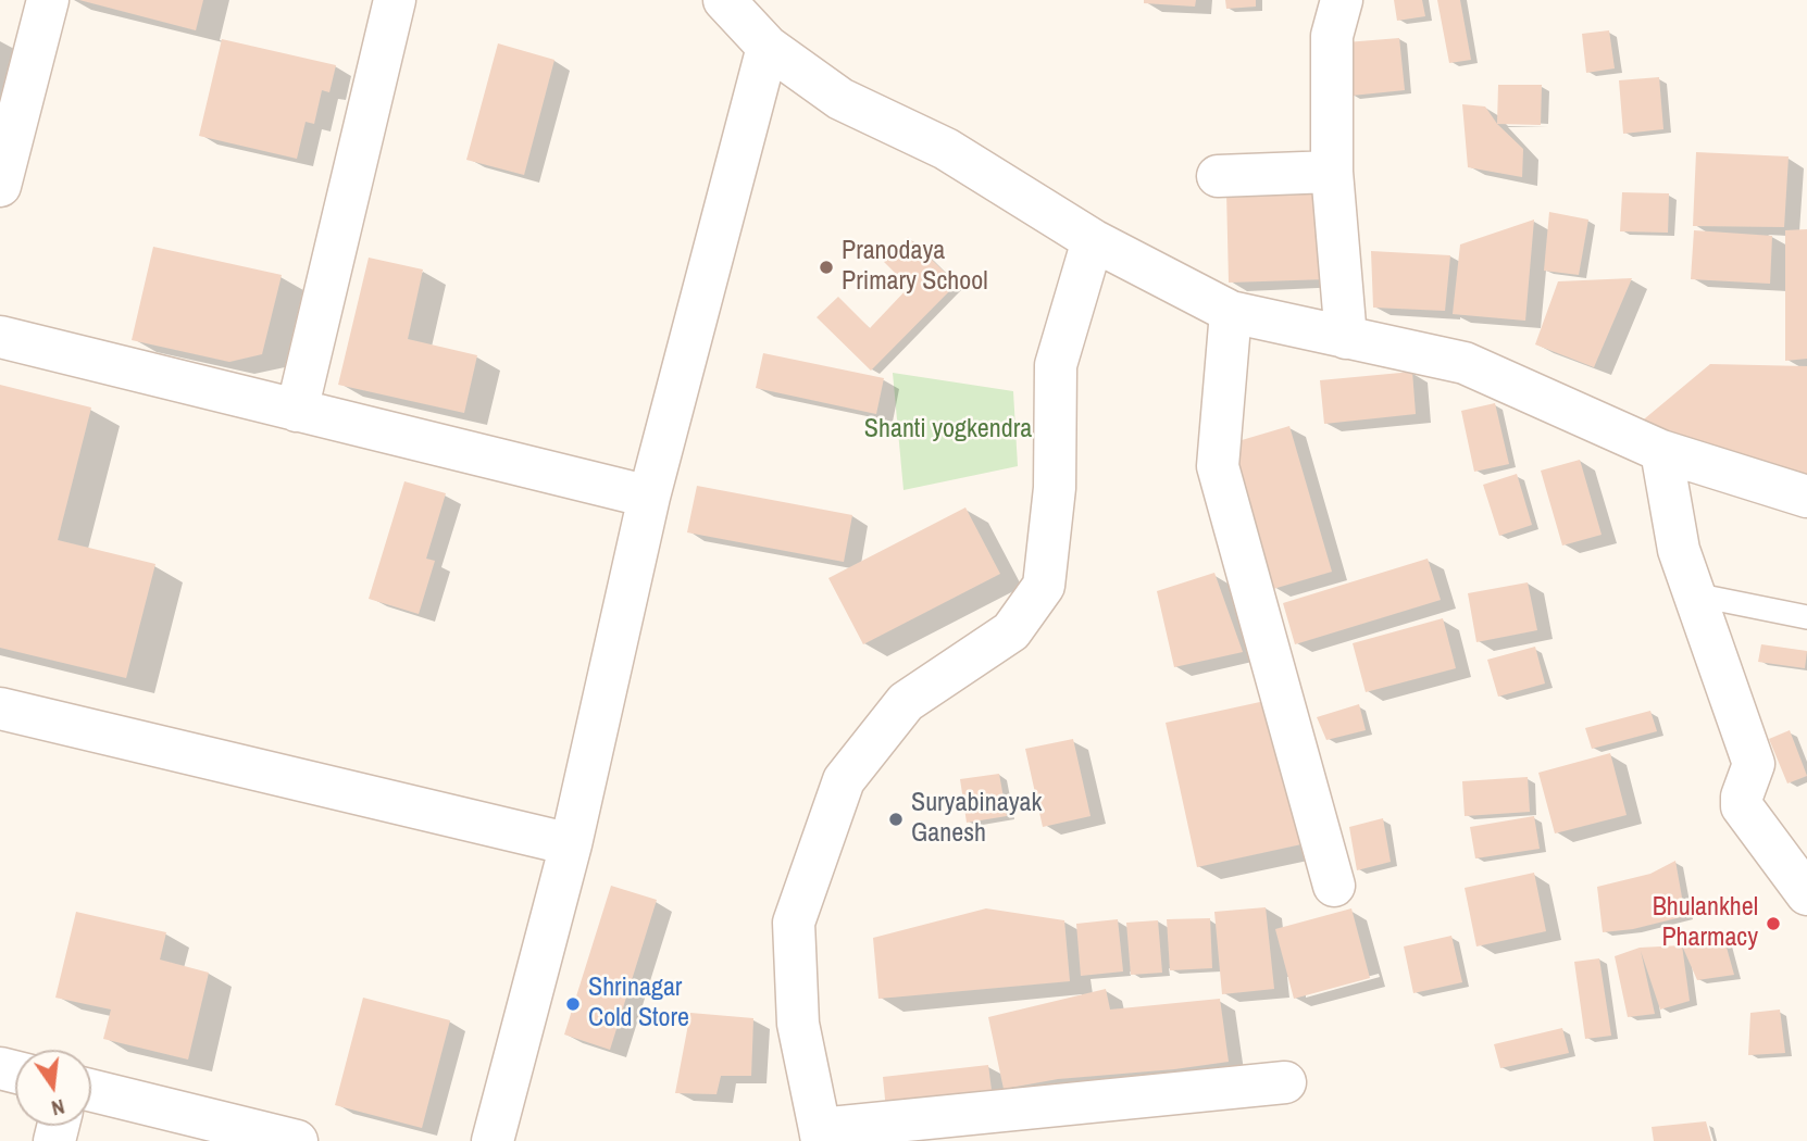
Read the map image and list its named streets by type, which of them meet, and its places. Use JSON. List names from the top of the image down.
{
  "parks": ["Shanti yogkendra"],
  "places": [
    "Pranodaya Primary School",
    "Suryabinayak Ganesh",
    "Bhulankhel Pharmacy",
    "Shrinagar Cold Store"
  ],
  "north": "bottom"
}
